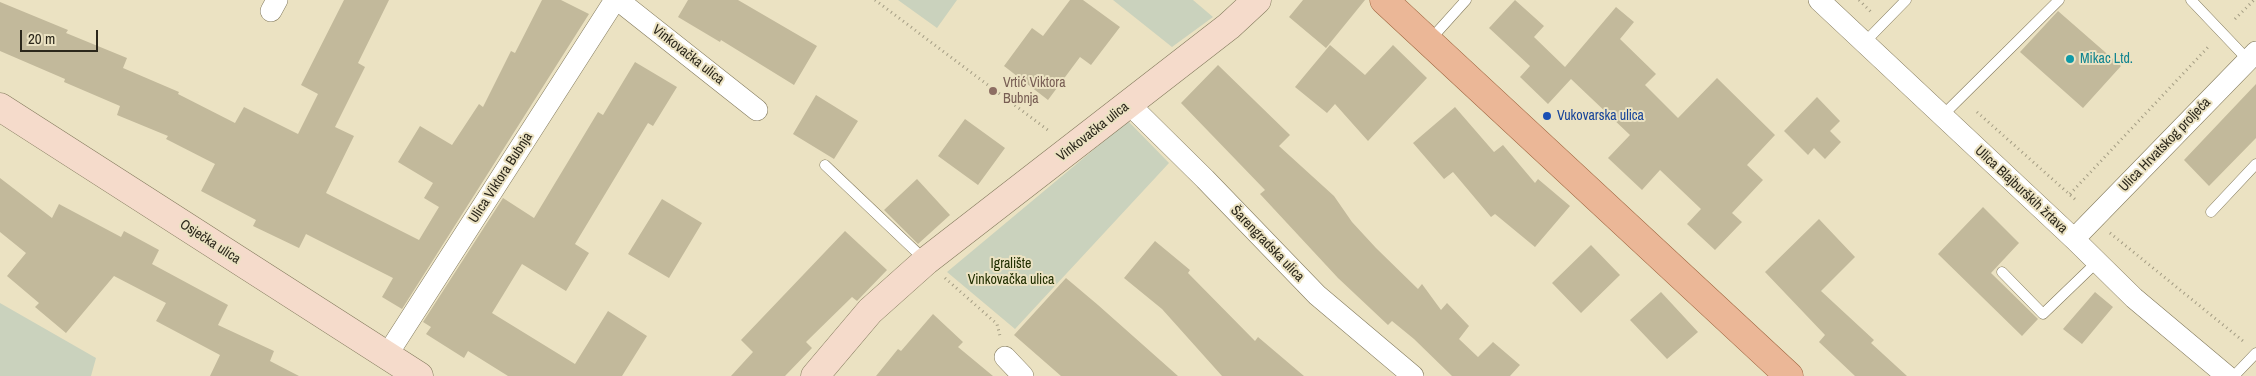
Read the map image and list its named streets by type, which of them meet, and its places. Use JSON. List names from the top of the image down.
{
  "streets": {
    "street": [
      "Vinkovačka ulica",
      "Ulica Hrvatskog proljeća",
      "Ulica Viktora Bubnja",
      "Ulica Blajburških žrtava",
      "Osječka ulica",
      "Šarengradska ulica"
    ]
  },
  "crossings": [
    ["Vinkovačka ulica", "Ulica Viktora Bubnja"],
    ["Vinkovačka ulica", "Šarengradska ulica"],
    ["Ulica Hrvatskog proljeća", "Ulica Blajburških žrtava"],
    ["Ulica Viktora Bubnja", "Osječka ulica"]
  ],
  "parks": ["Igralište Vinkovačka ulica"],
  "places": ["Mikac Ltd.", "Vrtić Viktora Bubnja", "Vukovarska ulica"],
  "scale_bar": "20 m"
}
